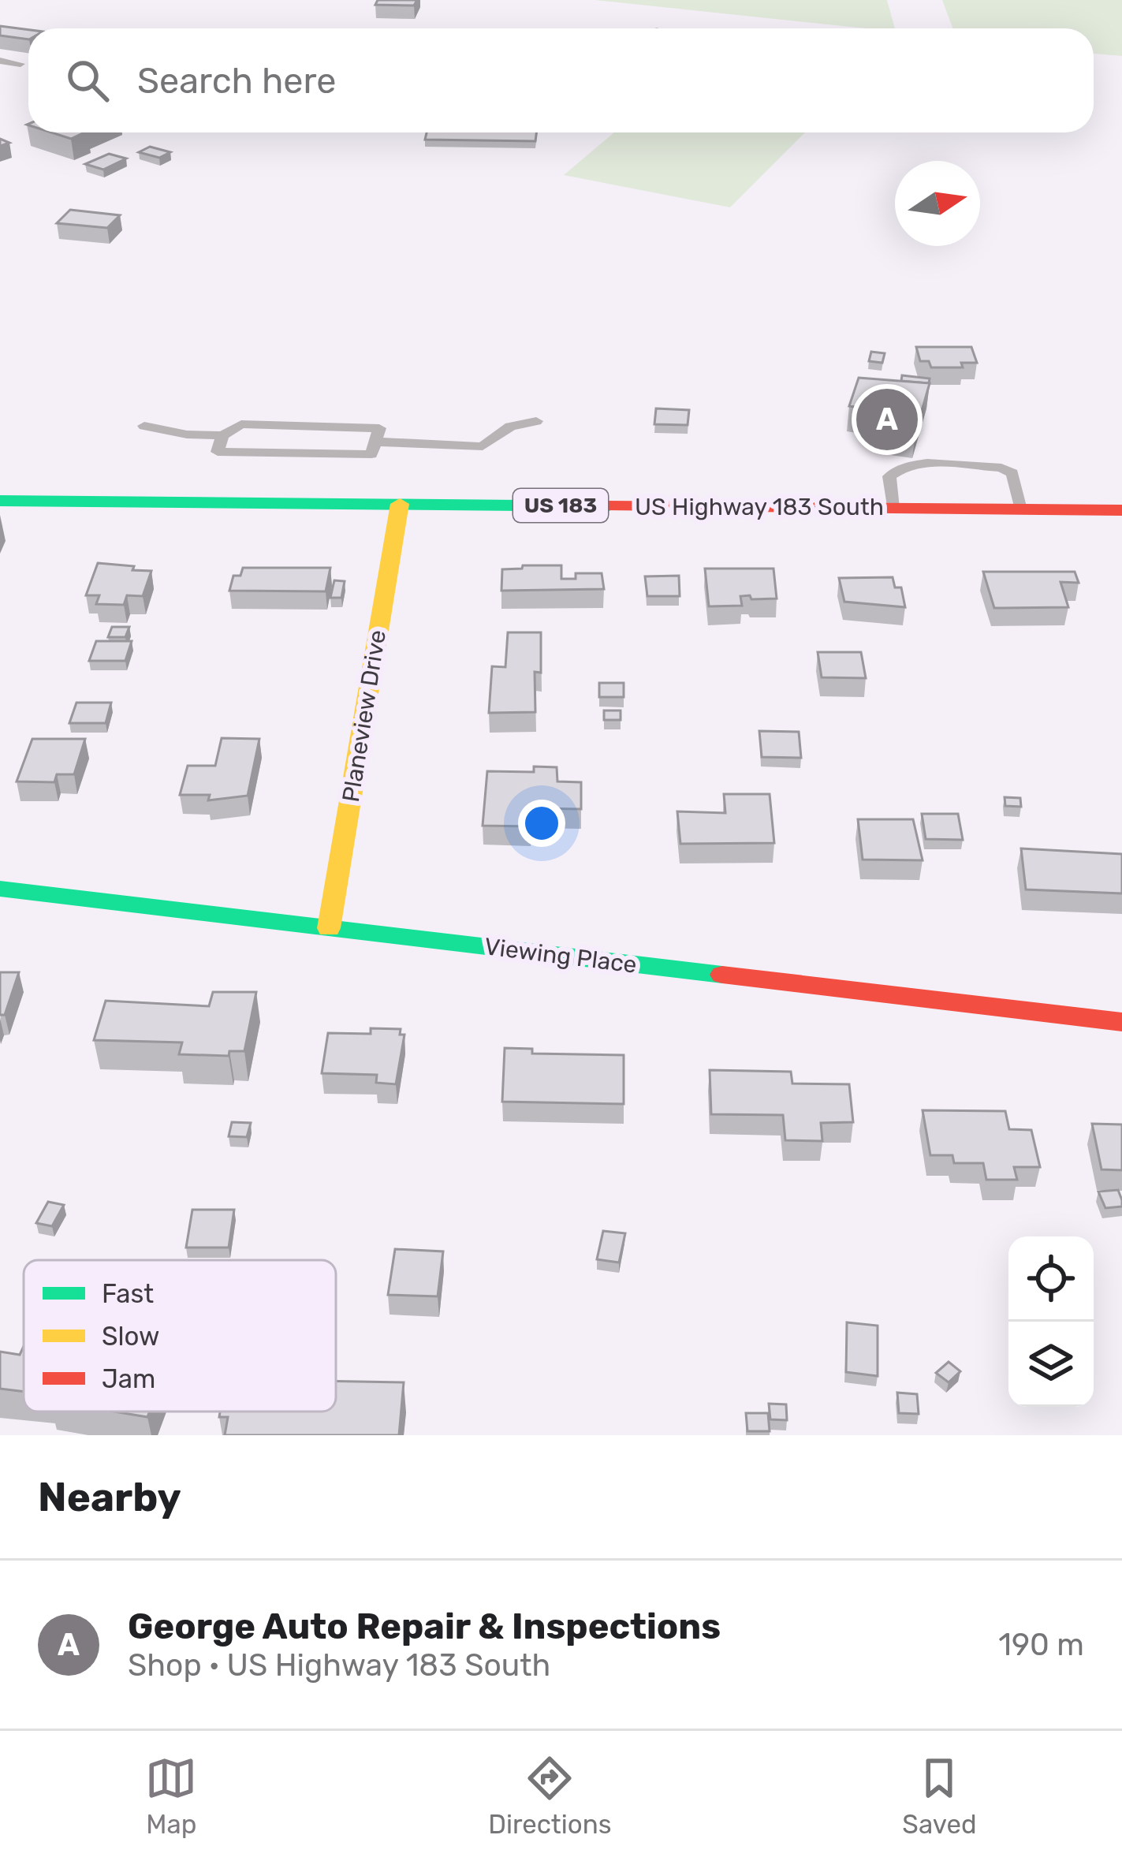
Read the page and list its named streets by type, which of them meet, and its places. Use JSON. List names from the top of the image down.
{
  "streets": {
    "main road": [
      "US 183",
      "US Highway 183 South",
      "Planeview Drive",
      "Viewing Place"
    ]
  },
  "crossings": [
    ["US Highway 183 South", "Planeview Drive"],
    ["Planeview Drive", "Viewing Place"]
  ],
  "legend": ["Fast", "Slow", "Jam"],
  "north": "right",
  "page": {
    "search": "Search here",
    "pins": "A",
    "heading": "Nearby",
    "list": [
      {
        "mark": "A",
        "name": "George Auto Repair & Inspections",
        "note": "Shop · US Highway 183 South",
        "value": "190 m"
      }
    ],
    "nav": ["Map", "Directions", "Saved"]
  }
}
